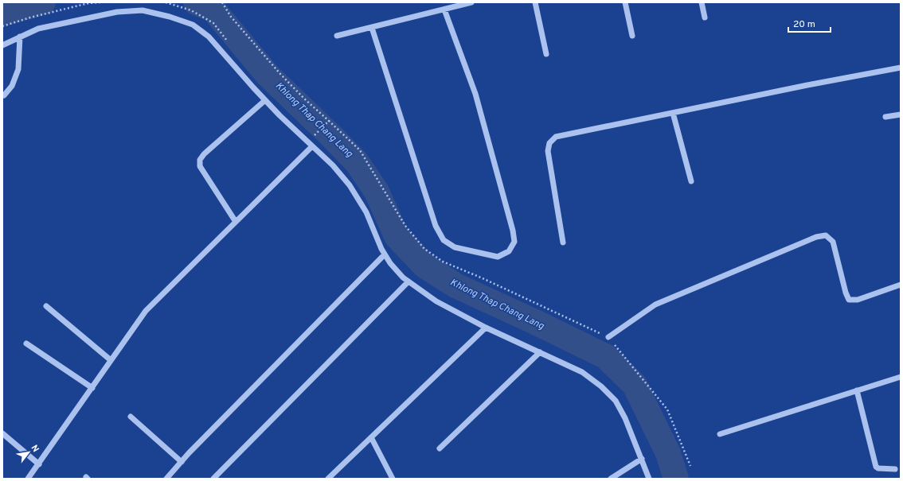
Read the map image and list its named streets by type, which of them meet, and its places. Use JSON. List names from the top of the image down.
{
  "water": ["Khlong Thap Chang Lang"],
  "scale_bar": "20 m",
  "north": "top right"
}
